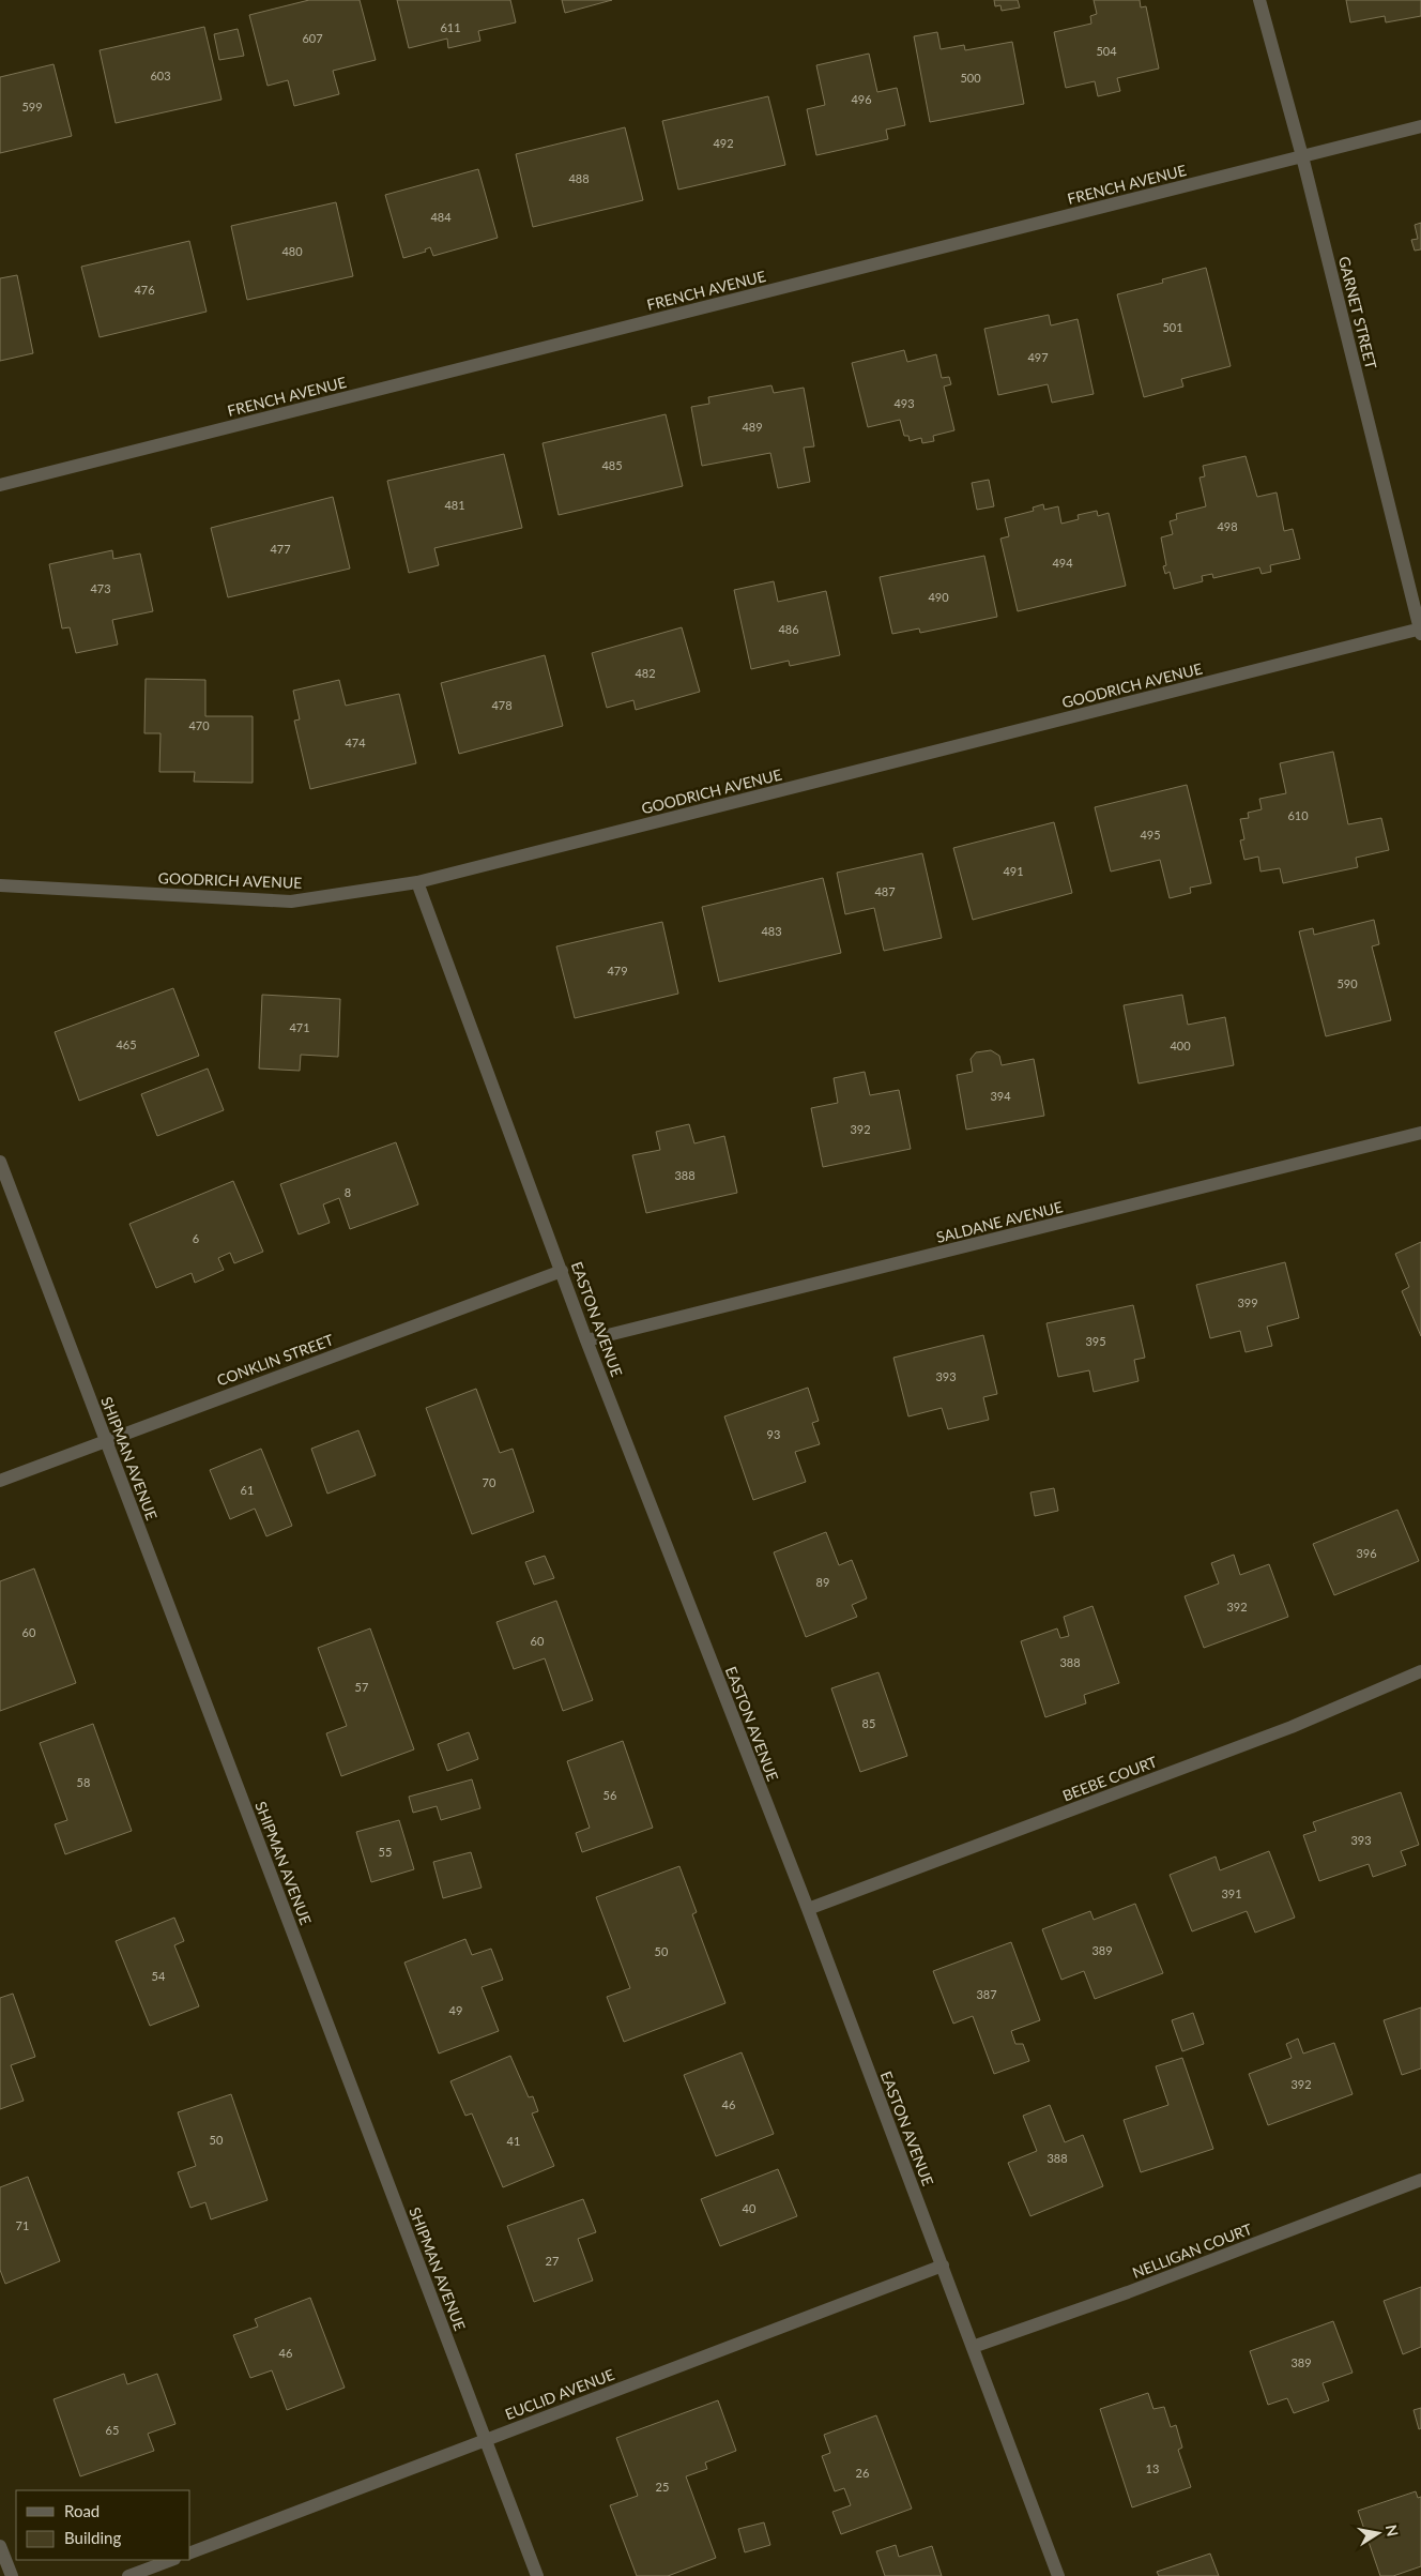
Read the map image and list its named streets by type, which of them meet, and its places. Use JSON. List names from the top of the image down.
{
  "streets": {
    "street": [
      "FRENCH AVENUE",
      "GARNET STREET",
      "GOODRICH AVENUE",
      "SALDANE AVENUE",
      "EASTON AVENUE",
      "CONKLIN STREET",
      "SHIPMAN AVENUE",
      "BEEBE COURT",
      "NELLIGAN COURT",
      "EUCLID AVENUE"
    ]
  },
  "crossings": [
    ["FRENCH AVENUE", "GARNET STREET"],
    ["GARNET STREET", "GOODRICH AVENUE"],
    ["GOODRICH AVENUE", "EASTON AVENUE"],
    ["SALDANE AVENUE", "EASTON AVENUE"],
    ["EASTON AVENUE", "CONKLIN STREET"],
    ["EASTON AVENUE", "BEEBE COURT"],
    ["EASTON AVENUE", "NELLIGAN COURT"],
    ["EASTON AVENUE", "EUCLID AVENUE"],
    ["CONKLIN STREET", "SHIPMAN AVENUE"],
    ["SHIPMAN AVENUE", "EUCLID AVENUE"]
  ],
  "house_numbers": [
    "611",
    "607",
    "504",
    "603",
    "500",
    "496",
    "599",
    "492",
    "488",
    "484",
    "480",
    "476",
    "501",
    "497",
    "493",
    "489",
    "485",
    "481",
    "498",
    "477",
    "494",
    "473",
    "490",
    "486",
    "482",
    "478",
    "470",
    "474",
    "610",
    "495",
    "491",
    "487",
    "483",
    "479",
    "590",
    "471",
    "465",
    "400",
    "394",
    "392",
    "388",
    "8",
    "6",
    "399",
    "395",
    "393",
    "93",
    "70",
    "61",
    "396",
    "89",
    "392",
    "60",
    "60",
    "388",
    "57",
    "85",
    "58",
    "56",
    "393",
    "55",
    "391",
    "389",
    "50",
    "54",
    "387",
    "49",
    "392",
    "46",
    "50",
    "41",
    "388",
    "40",
    "71",
    "27",
    "46",
    "389",
    "65",
    "13",
    "26",
    "25"
  ],
  "legend": ["Road", "Building"],
  "north": "right"
}
